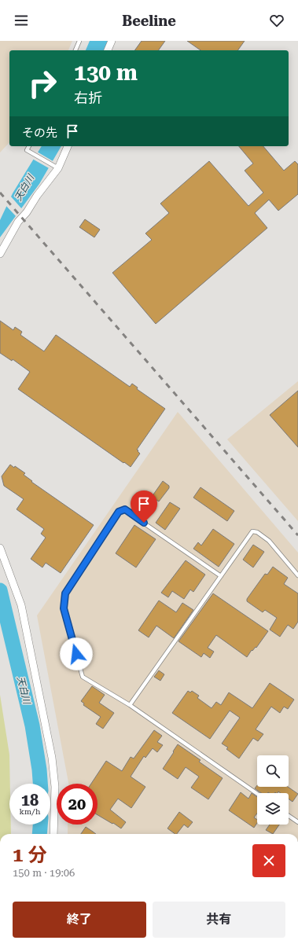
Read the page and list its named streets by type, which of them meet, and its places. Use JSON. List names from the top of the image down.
{
  "water": ["天白川"],
  "page": {
    "header": "Beeline",
    "turn": ["130 m", "右折"],
    "then": "その先",
    "speed": "18 km/h",
    "limit": "20",
    "heading": ["1 分", "150 m · 19:06"],
    "buttons": ["終了", "共有"]
  }
}
